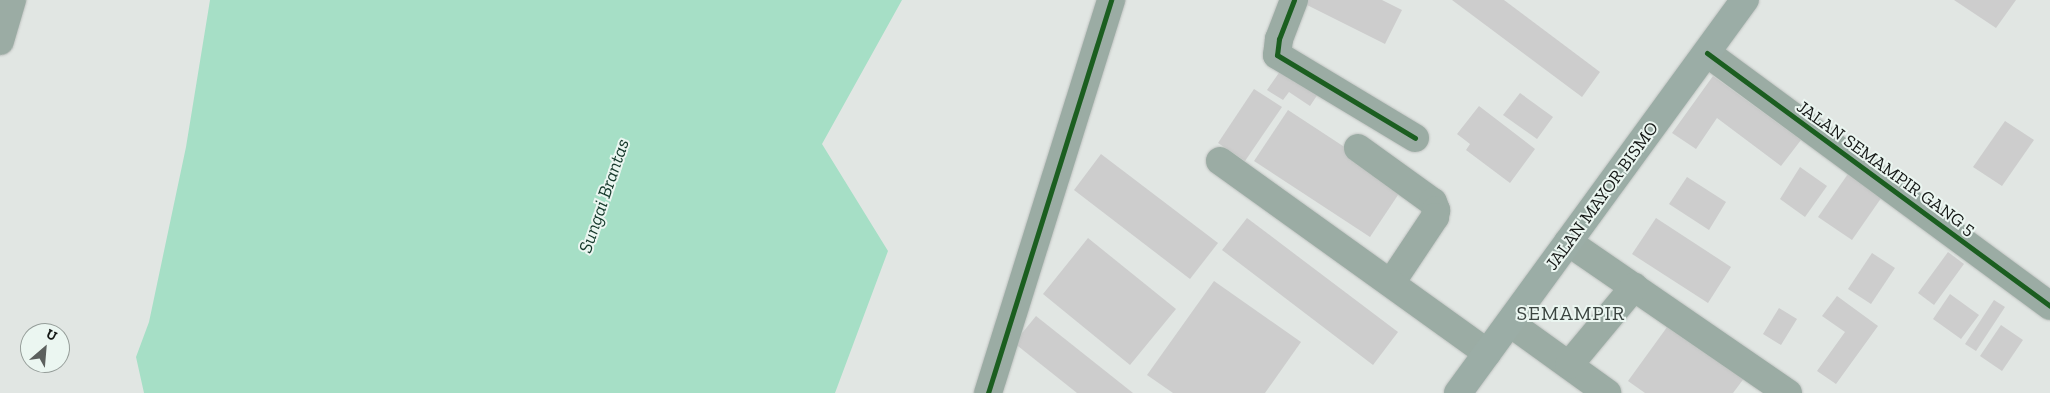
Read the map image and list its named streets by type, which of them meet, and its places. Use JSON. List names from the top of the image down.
{
  "streets": {
    "main road": ["JALAN MAYOR BISMO"],
    "street": ["JALAN SEMAMPIR GANG 5"]
  },
  "crossings": [
    ["JALAN SEMAMPIR GANG 5", "JALAN MAYOR BISMO"]
  ],
  "districts": ["SEMAMPIR"],
  "water": ["Sungai Brantas"],
  "north": "top right"
}
